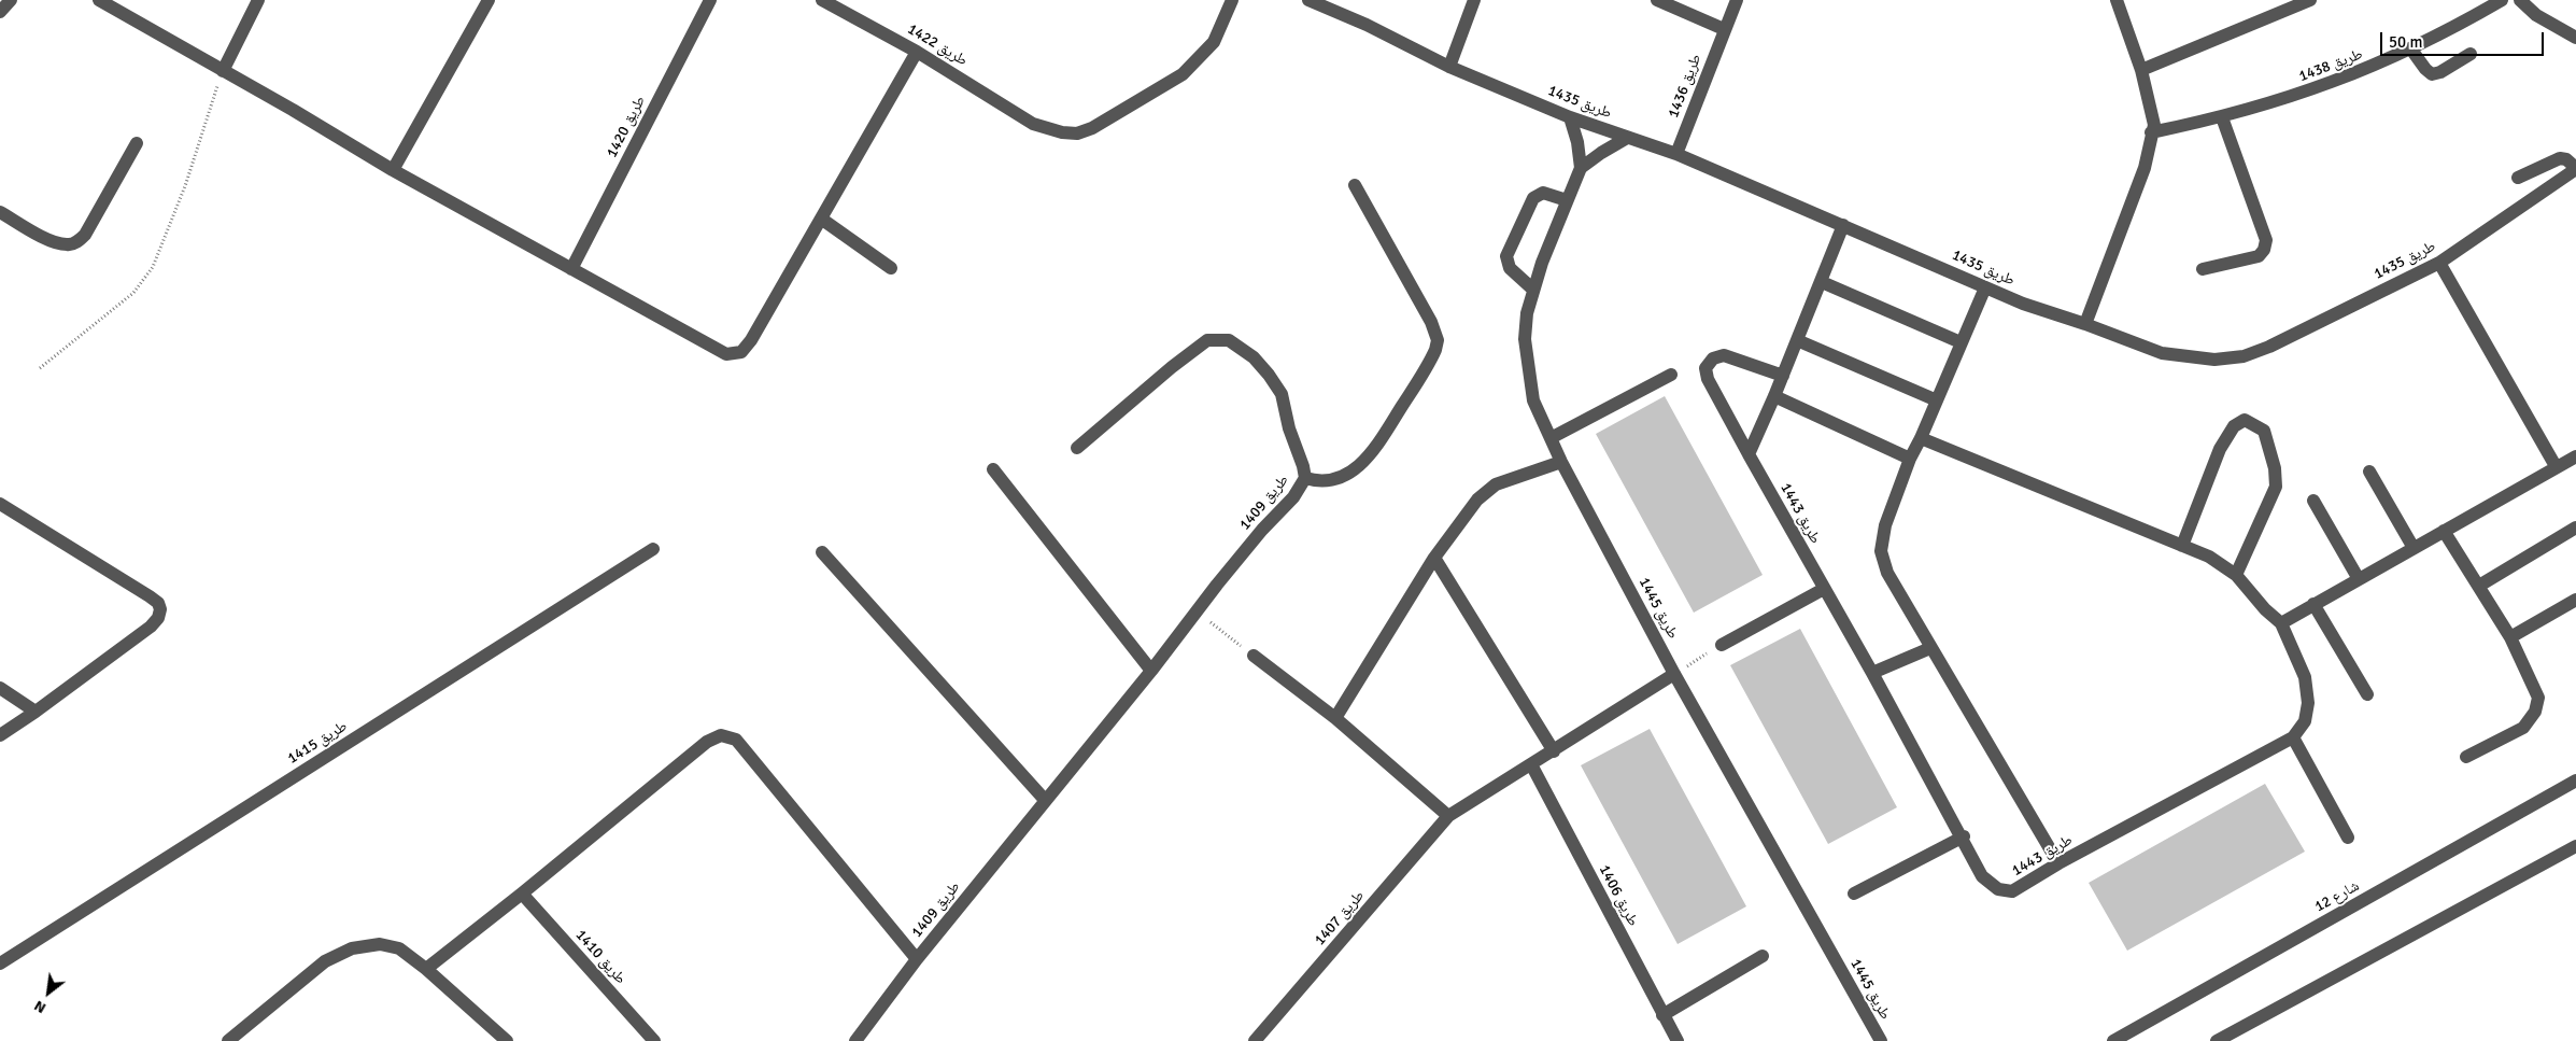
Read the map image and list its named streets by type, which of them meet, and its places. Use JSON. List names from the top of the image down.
{
  "streets": {
    "street": [
      "طريق 1422",
      "طريق 1438",
      "طريق 1436",
      "طريق 1435",
      "طريق 1420",
      "طريق 1409",
      "طريق 1443",
      "طريق 1445",
      "طريق 1415",
      "طريق 1406",
      "شارع 12",
      "طريق 1407",
      "طريق 1410"
    ]
  },
  "crossings": [
    ["طريق 1436", "طريق 1435"],
    ["طريق 1435", "طريق 1445"],
    ["طريق 1445", "طريق 1407"],
    ["طريق 1406", "طريق 1407"]
  ],
  "scale_bar": "50 m",
  "north": "bottom left"
}
